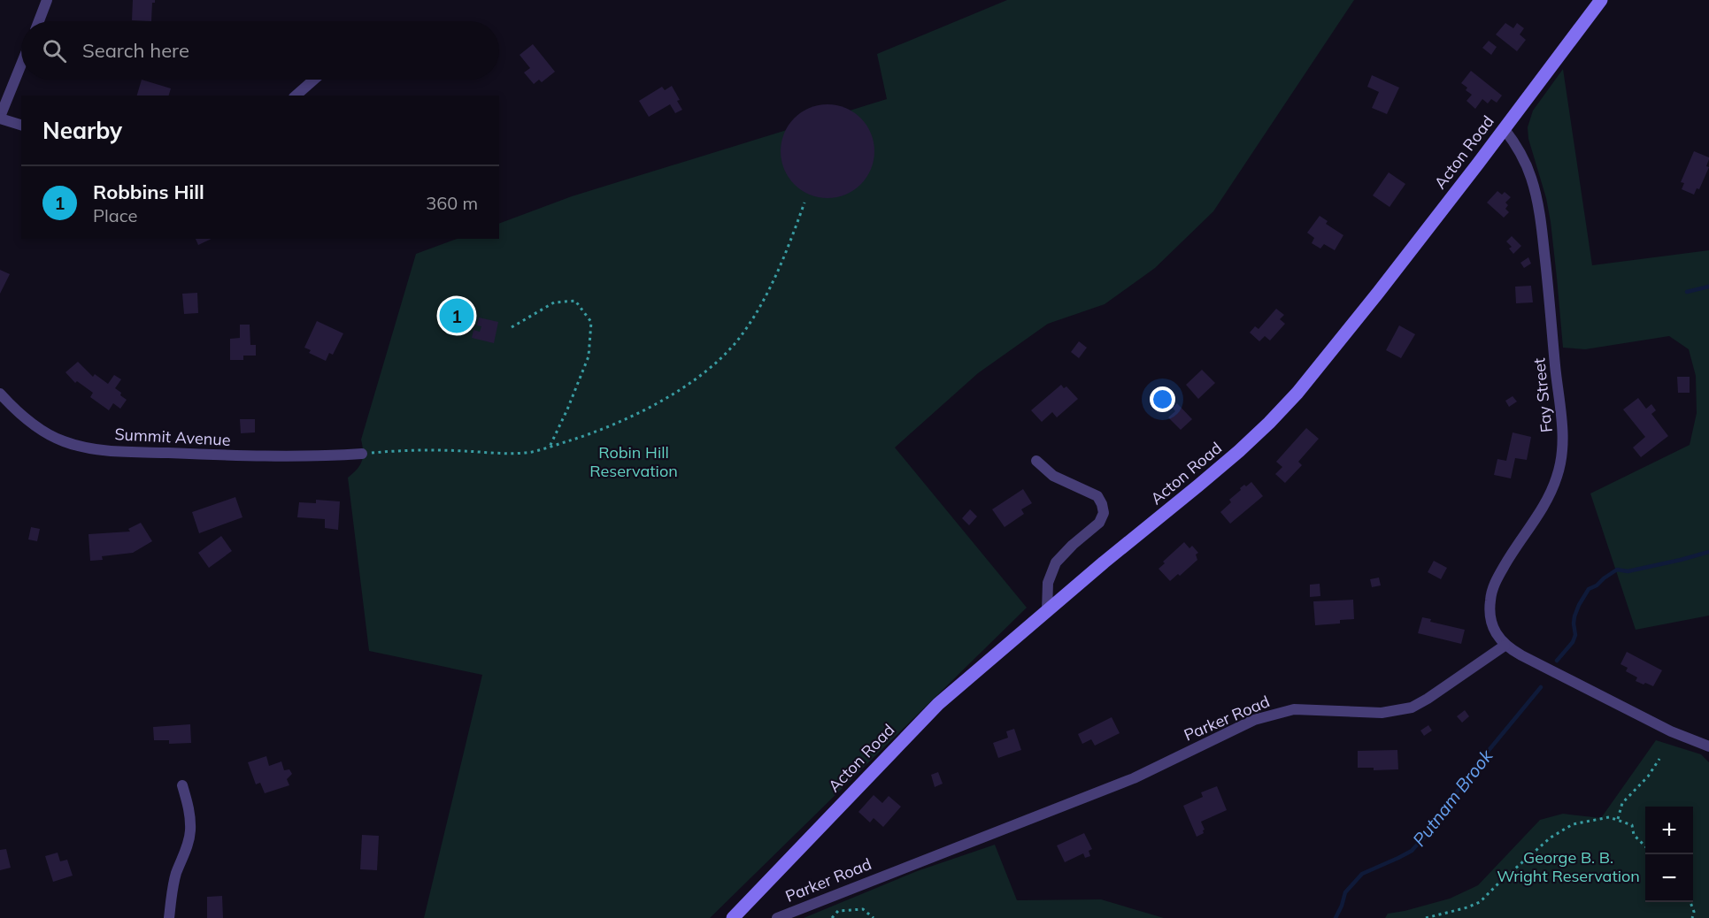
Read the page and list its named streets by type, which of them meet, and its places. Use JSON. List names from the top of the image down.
{
  "streets": {
    "main road": ["Acton Road"],
    "street": ["Fay Street", "Summit Avenue", "Parker Road"]
  },
  "crossings": [
    ["Acton Road", "Fay Street"],
    ["Fay Street", "Parker Road"]
  ],
  "water": ["Putnam Brook"],
  "parks": ["Robin Hill Reservation", "George B. B. Wright Reservation"],
  "page": {
    "search": "Search here",
    "heading": "Nearby",
    "list": [
      {
        "mark": "1",
        "name": "Robbins Hill",
        "note": "Place",
        "value": "360 m"
      }
    ],
    "pins": "1",
    "map_buttons": ["+", "−"]
  }
}
